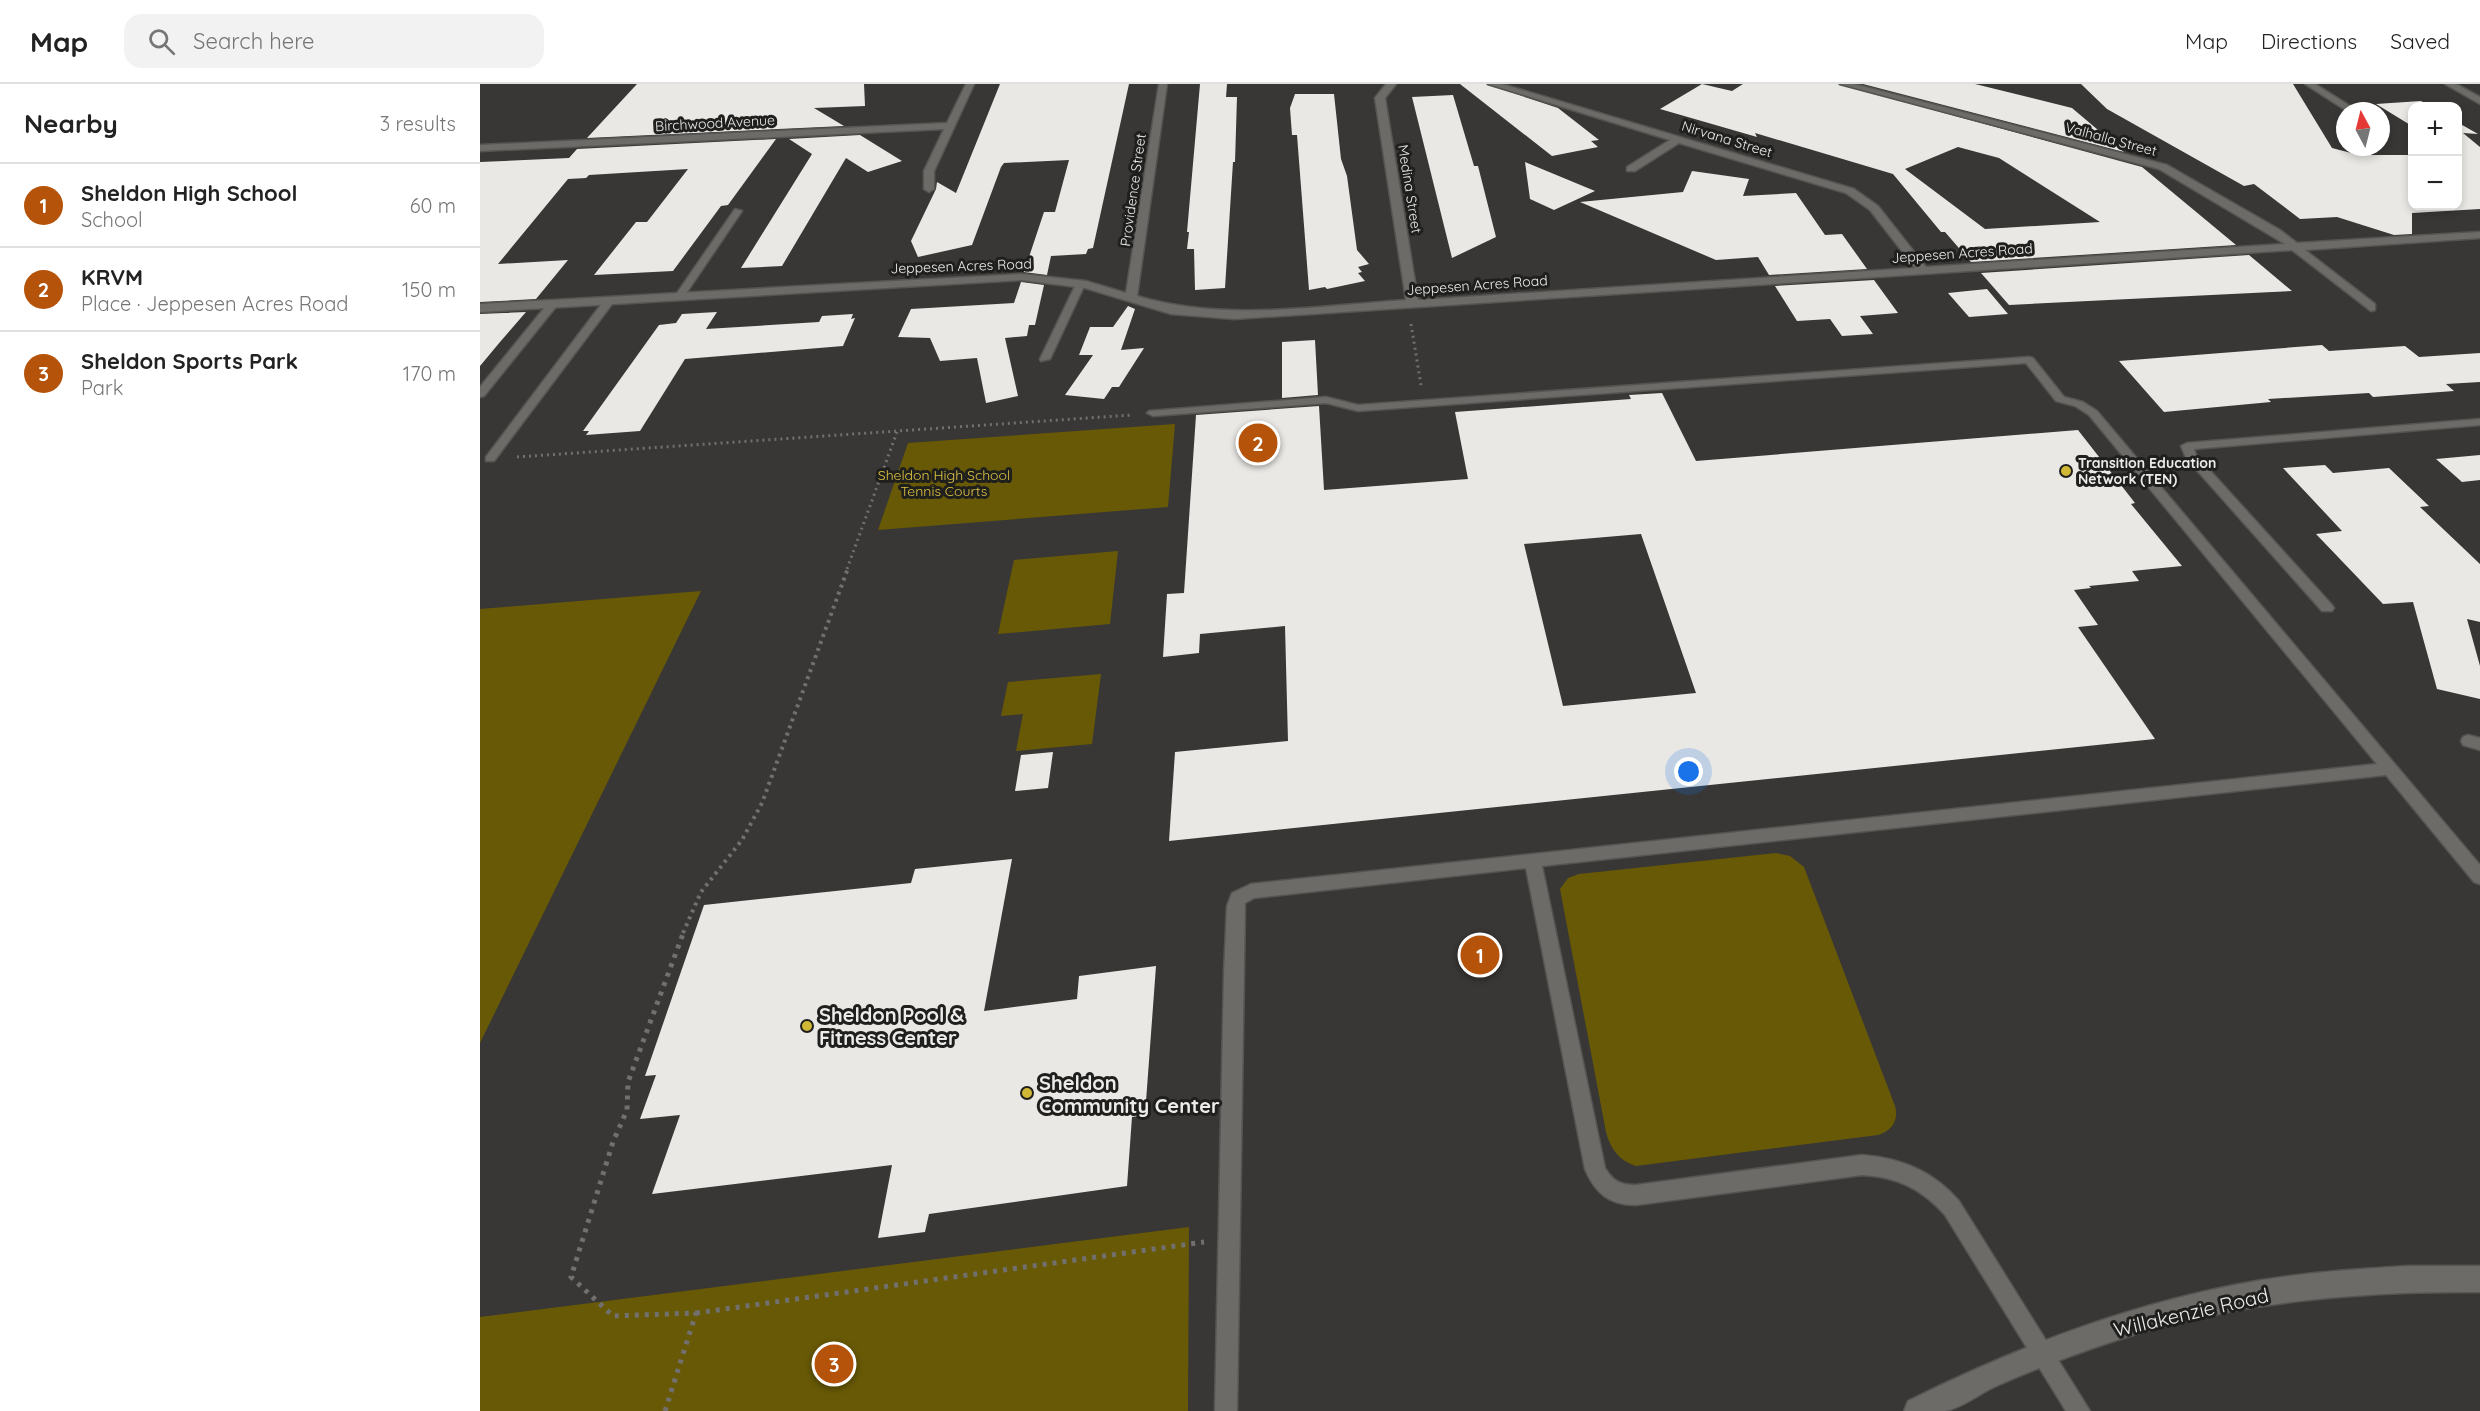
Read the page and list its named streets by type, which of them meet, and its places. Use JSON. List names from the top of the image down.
{
  "streets": {
    "street": [
      "Birchwood Avenue",
      "Nirvana Street",
      "Valhalla Street",
      "Medina Street",
      "Providence Street",
      "Jeppesen Acres Road",
      "Willakenzie Road"
    ]
  },
  "crossings": [
    ["Nirvana Street", "Jeppesen Acres Road"],
    ["Valhalla Street", "Jeppesen Acres Road"],
    ["Medina Street", "Jeppesen Acres Road"],
    ["Providence Street", "Jeppesen Acres Road"]
  ],
  "parks": ["Sheldon High School Tennis Courts"],
  "places": ["Transition Education Network (TEN)", "Sheldon Pool & Fitness Center", "Sheldon Community Center"],
  "north": "top",
  "page": {
    "header": "Map",
    "search": "Search here",
    "nav": ["Map", "Directions", "Saved"],
    "heading": ["Nearby", "3 results"],
    "map_buttons": ["+", "−"],
    "list": [
      {
        "mark": "1",
        "name": "Sheldon High School",
        "note": "School",
        "value": "60 m"
      },
      {
        "mark": "2",
        "name": "KRVM",
        "note": "Place · Jeppesen Acres Road",
        "value": "150 m"
      },
      {
        "mark": "3",
        "name": "Sheldon Sports Park",
        "note": "Park",
        "value": "170 m"
      }
    ],
    "pins": ["2", "1", "3"]
  }
}
